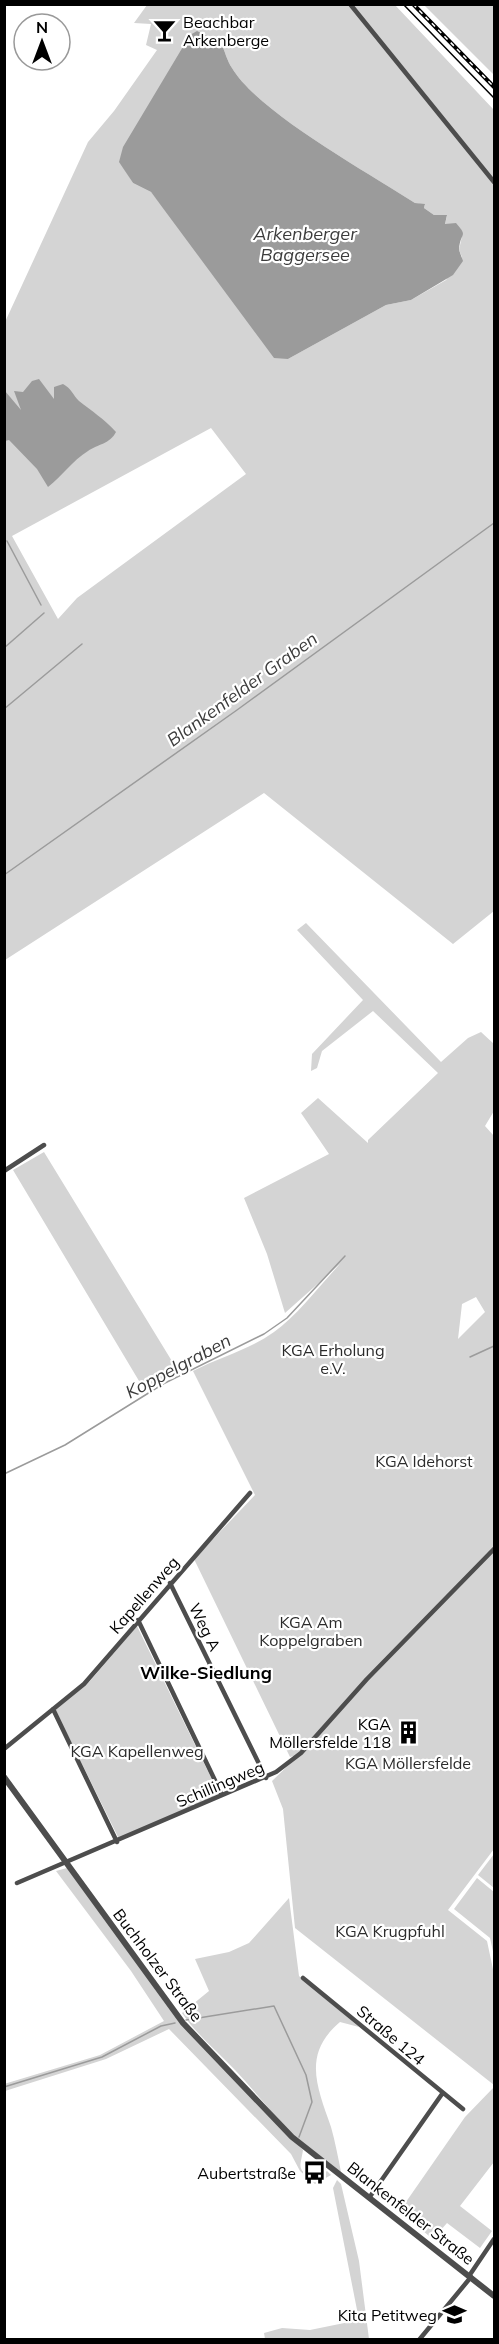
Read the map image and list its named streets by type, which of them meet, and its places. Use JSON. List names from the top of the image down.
{
  "streets": {
    "street": [
      "Kapellenweg",
      "Weg A",
      "Schillingweg",
      "Buchholzer Straße",
      "Straße 124",
      "Blankenfelder Straße"
    ]
  },
  "crossings": [
    ["Kapellenweg", "Weg A"],
    ["Weg A", "Schillingweg"],
    ["Schillingweg", "Buchholzer Straße"],
    ["Buchholzer Straße", "Blankenfelder Straße"]
  ],
  "districts": ["Wilke-Siedlung"],
  "water": ["Arkenberger Baggersee", "Blankenfelder Graben", "Koppelgraben"],
  "parks": [
    "KGA Erholung e.V.",
    "KGA Idehorst",
    "KGA Am Koppelgraben",
    "KGA Kapellenweg",
    "KGA Möllersfelde",
    "KGA Krugpfuhl"
  ],
  "places": {
    "bar": ["Beachbar Arkenberge"],
    "building": ["KGA Möllersfelde 118"],
    "bus stop": ["Aubertstraße"],
    "school or university": ["Kita Petitweg"]
  },
  "north": "top"
}
